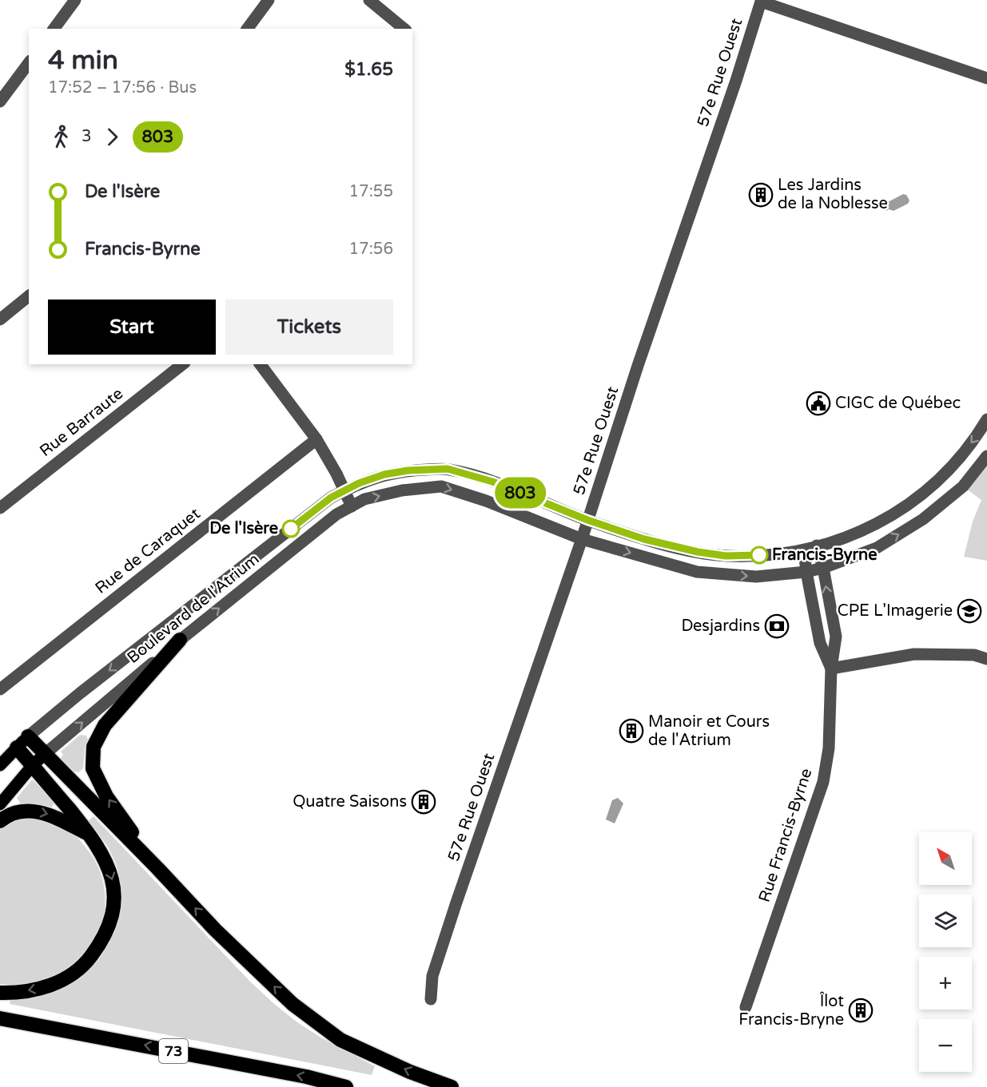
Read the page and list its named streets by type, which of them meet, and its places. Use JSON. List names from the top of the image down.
{
  "streets": {
    "highway": ["73"],
    "main road": ["Boulevard de l'Atrium"],
    "street": [
      "57e Rue Ouest",
      "Rue Barraute",
      "Rue de Caraquet",
      "Rue Francis-Byrne"
    ]
  },
  "crossings": [
    ["57e Rue Ouest", "Boulevard de l'Atrium"],
    ["Boulevard de l'Atrium", "Rue Francis-Byrne"]
  ],
  "places": {
    "building": [
      "Les Jardins de la Noblesse",
      "Manoir et Cours de l'Atrium",
      "Quatre Saisons",
      "Îlot Francis-Bryne"
    ],
    "public building": ["CIGC de Québec"],
    "other": ["De l'Isère", "Francis-Byrne"],
    "school or university": ["CPE L'Imagerie"],
    "bank": ["Desjardins"]
  },
  "lines": ["bus line 803"],
  "north": "top left",
  "page": {
    "on_map": "803",
    "heading": ["4 min", "17:52 – 17:56 · Bus", "$1.65"],
    "legs": ["3", "803"],
    "list": [
      {
        "name": "De l'Isère",
        "value": "17:55"
      },
      {
        "name": "Francis-Byrne",
        "value": "17:56"
      }
    ],
    "buttons": ["Start", "Tickets"],
    "map_buttons": ["+", "−"]
  }
}
